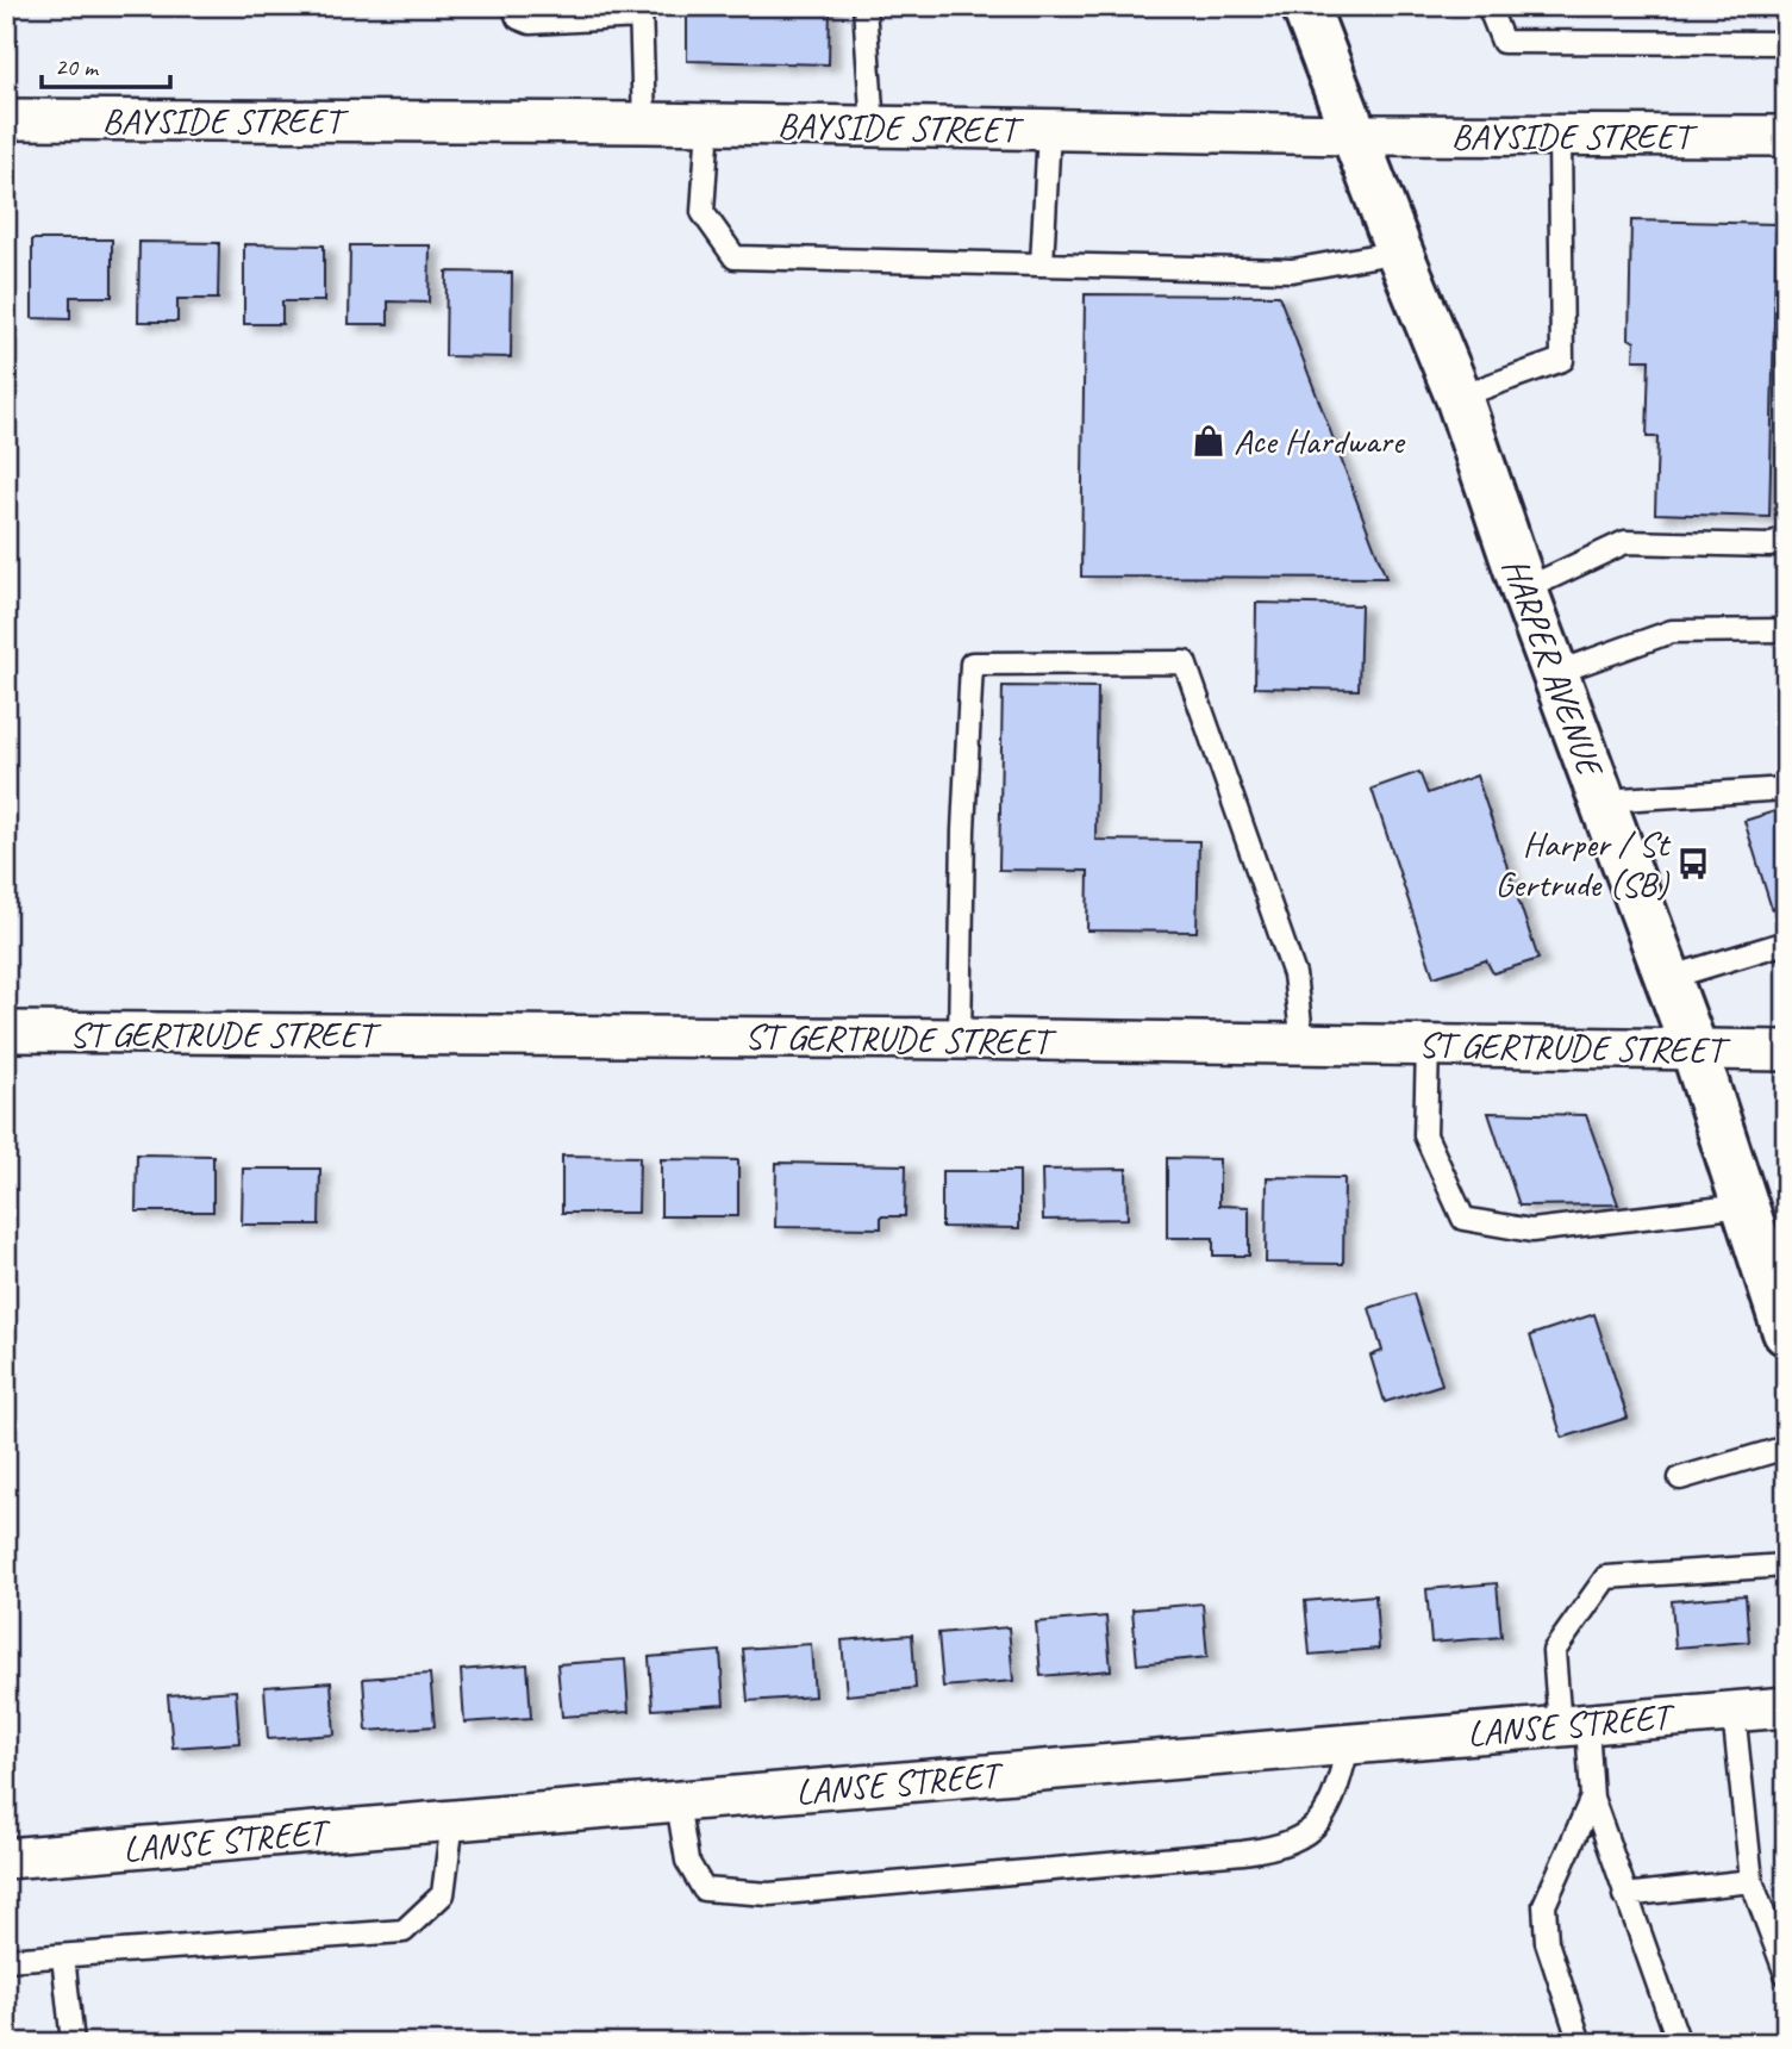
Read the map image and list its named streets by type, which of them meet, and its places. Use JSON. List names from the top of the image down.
{
  "streets": {
    "main road": ["HARPER AVENUE"],
    "street": ["BAYSIDE STREET", "ST GERTRUDE STREET", "LANSE STREET"]
  },
  "crossings": [
    ["BAYSIDE STREET", "HARPER AVENUE"],
    ["HARPER AVENUE", "ST GERTRUDE STREET"]
  ],
  "places": {
    "shop": ["Ace Hardware"],
    "bus stop": ["Harper / St Gertrude (SB)"]
  },
  "scale_bar": "20 m"
}
